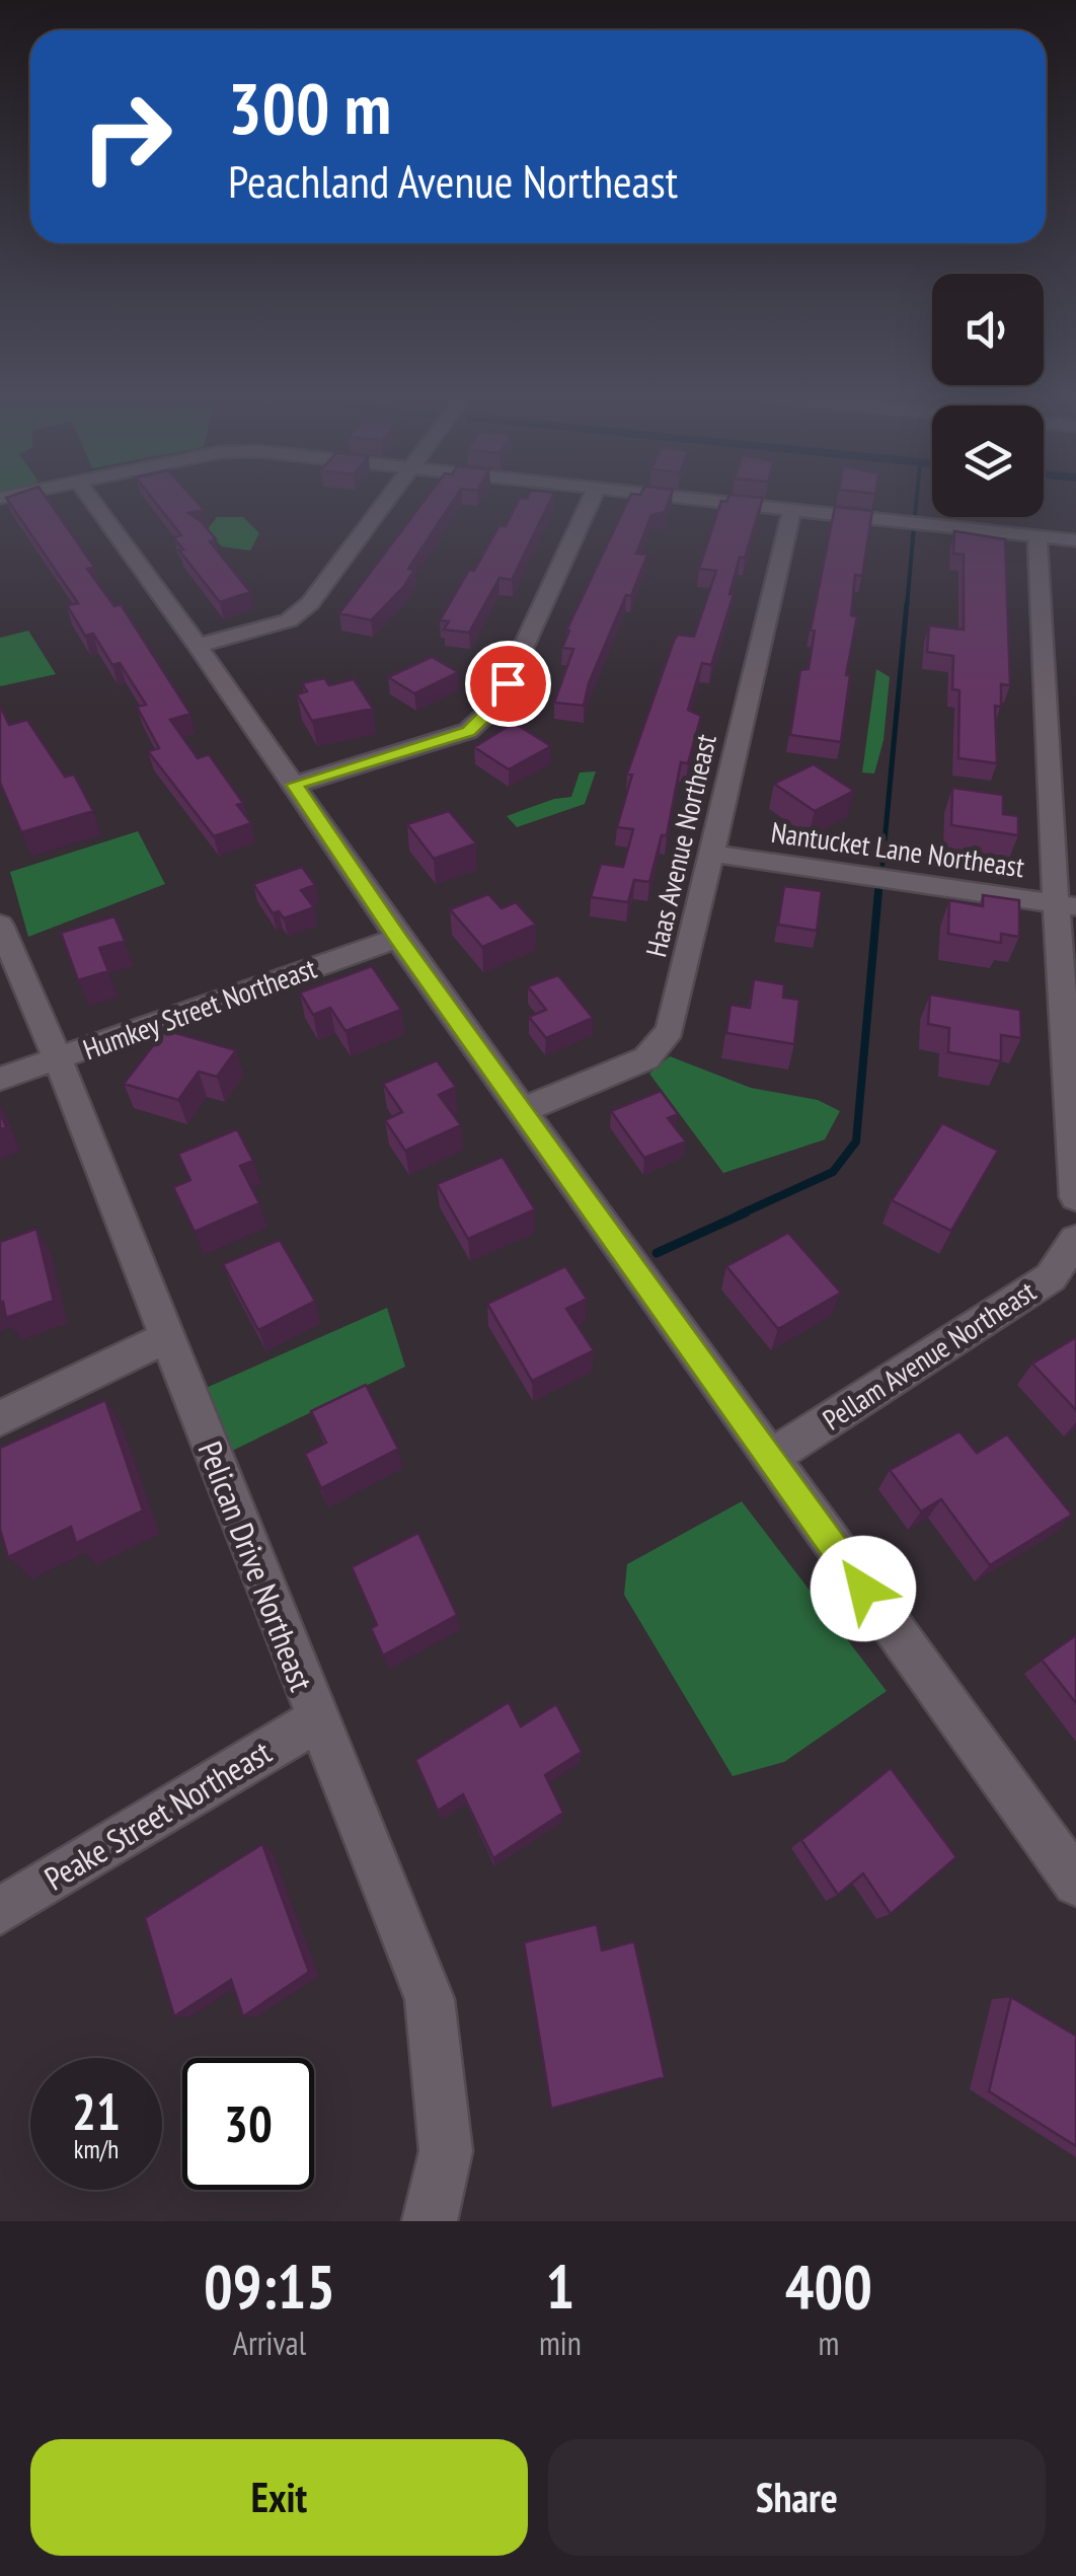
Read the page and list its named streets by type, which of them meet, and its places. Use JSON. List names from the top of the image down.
{
  "streets": {
    "street": [
      "Haas Avenue Northeast",
      "Nantucket Lane Northeast",
      "Humkey Street Northeast",
      "Pellam Avenue Northeast",
      "Pelican Drive Northeast",
      "Peake Street Northeast"
    ]
  },
  "crossings": [
    ["Haas Avenue Northeast", "Nantucket Lane Northeast"],
    ["Humkey Street Northeast", "Pelican Drive Northeast"],
    ["Pelican Drive Northeast", "Peake Street Northeast"]
  ],
  "page": {
    "turn": ["300 m", "Peachland Avenue Northeast"],
    "speed": "21 km/h",
    "limit": "30",
    "eta": [
      "09:15",
      "Arrival",
      "1",
      "min",
      "400",
      "m"
    ],
    "buttons": ["Exit", "Share"]
  }
}
